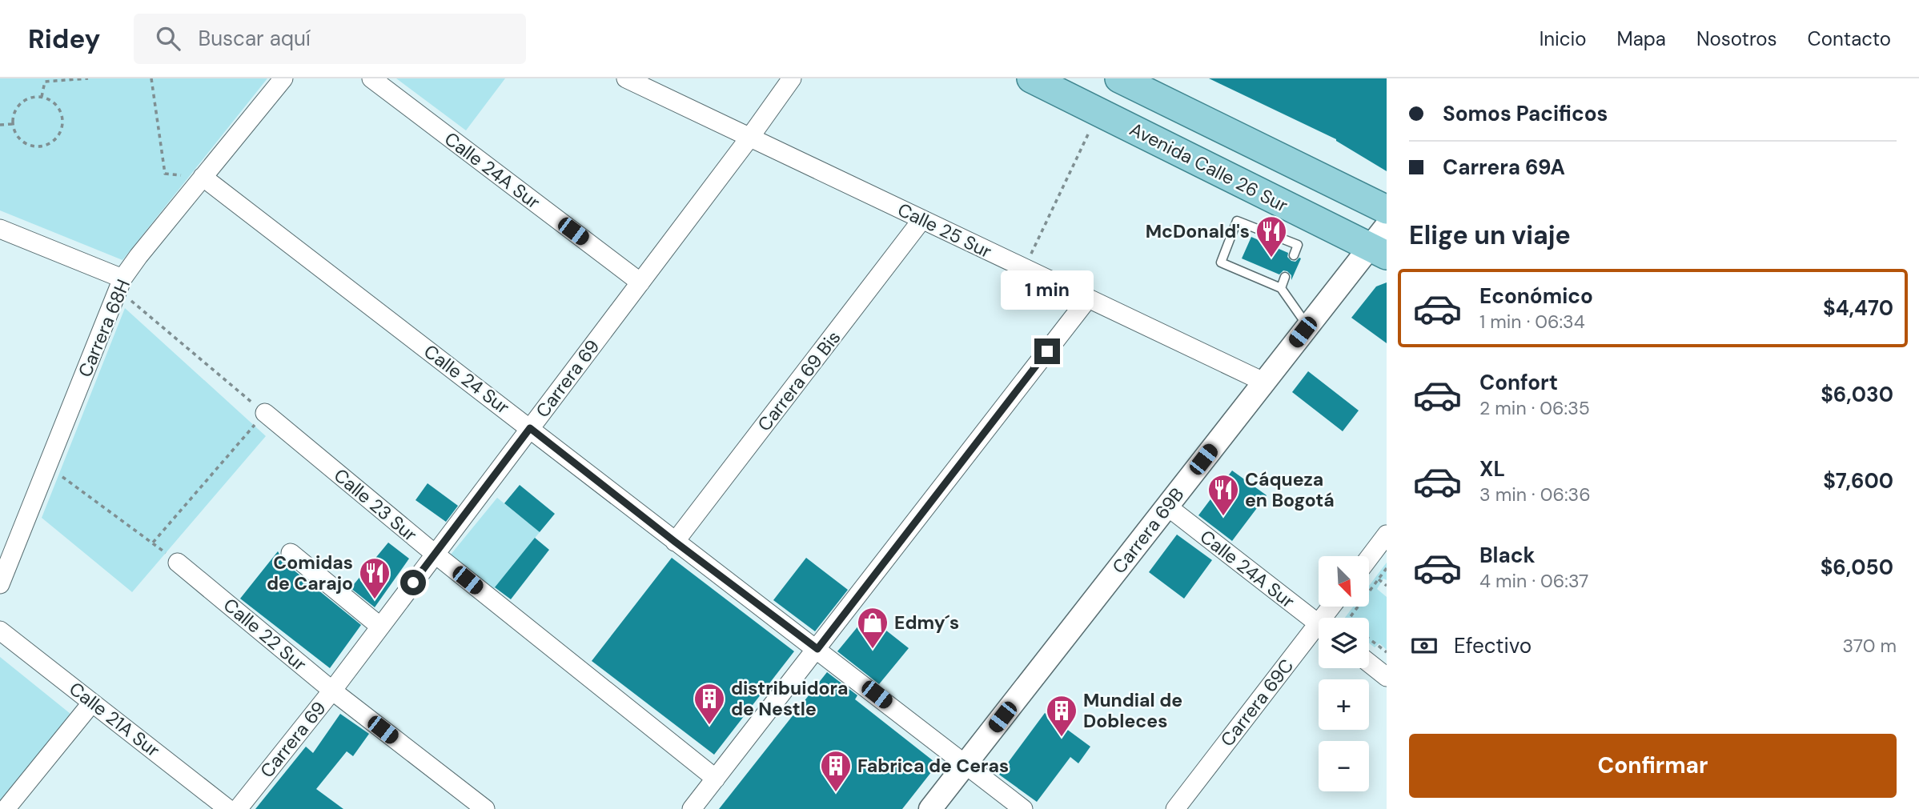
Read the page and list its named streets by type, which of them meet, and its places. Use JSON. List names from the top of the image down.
{
  "streets": {
    "main road": ["Avenida Calle 26 Sur"],
    "street": [
      "Calle 24A Sur",
      "Calle 25 Sur",
      "Carrera 68H",
      "Carrera 69",
      "Calle 24 Sur",
      "Carrera 69 Bis",
      "Calle 23 Sur",
      "Carrera 69B",
      "Calle 22 Sur",
      "Carrera 69C",
      "Calle 21A Sur"
    ]
  },
  "crossings": [
    ["Avenida Calle 26 Sur", "Carrera 69B"],
    ["Calle 24A Sur", "Carrera 69"],
    ["Calle 24A Sur", "Carrera 69B"],
    ["Calle 25 Sur", "Carrera 69"],
    ["Calle 25 Sur", "Carrera 69 Bis"],
    ["Calle 25 Sur", "Carrera 69B"],
    ["Carrera 68H", "Calle 24 Sur"],
    ["Carrera 69", "Calle 24 Sur"],
    ["Carrera 69", "Calle 23 Sur"],
    ["Carrera 69", "Calle 22 Sur"],
    ["Calle 24 Sur", "Carrera 69 Bis"],
    ["Calle 24 Sur", "Carrera 69B"]
  ],
  "places": {
    "restaurant": ["McDonald's", "Cáqueza en Bogotá", "Comidas de Carajo"],
    "shop": ["Edmy´s"],
    "building": ["distribuidora de Nestle", "Mundial de Dobleces", "Fabrica de Ceras"]
  },
  "north": "bottom right",
  "page": {
    "header": "Ridey",
    "search": "Buscar aquí",
    "nav": [
      "Inicio",
      "Mapa",
      "Nosotros",
      "Contacto"
    ],
    "banner": ["Somos Pacificos", "Carrera 69A"],
    "heading": "Elige un viaje",
    "list": [
      {
        "name": "Económico",
        "note": "1 min · 06:34",
        "value": "$4,470"
      },
      {
        "name": "Confort",
        "note": "2 min · 06:35",
        "value": "$6,030"
      },
      {
        "name": "XL",
        "note": "3 min · 06:36",
        "value": "$7,600"
      },
      {
        "name": "Black",
        "note": "4 min · 06:37",
        "value": "$6,050"
      }
    ],
    "bubble": "1 min",
    "map_buttons": ["+", "−"],
    "pay": ["Efectivo", "370 m"],
    "buttons": "Confirmar"
  }
}
